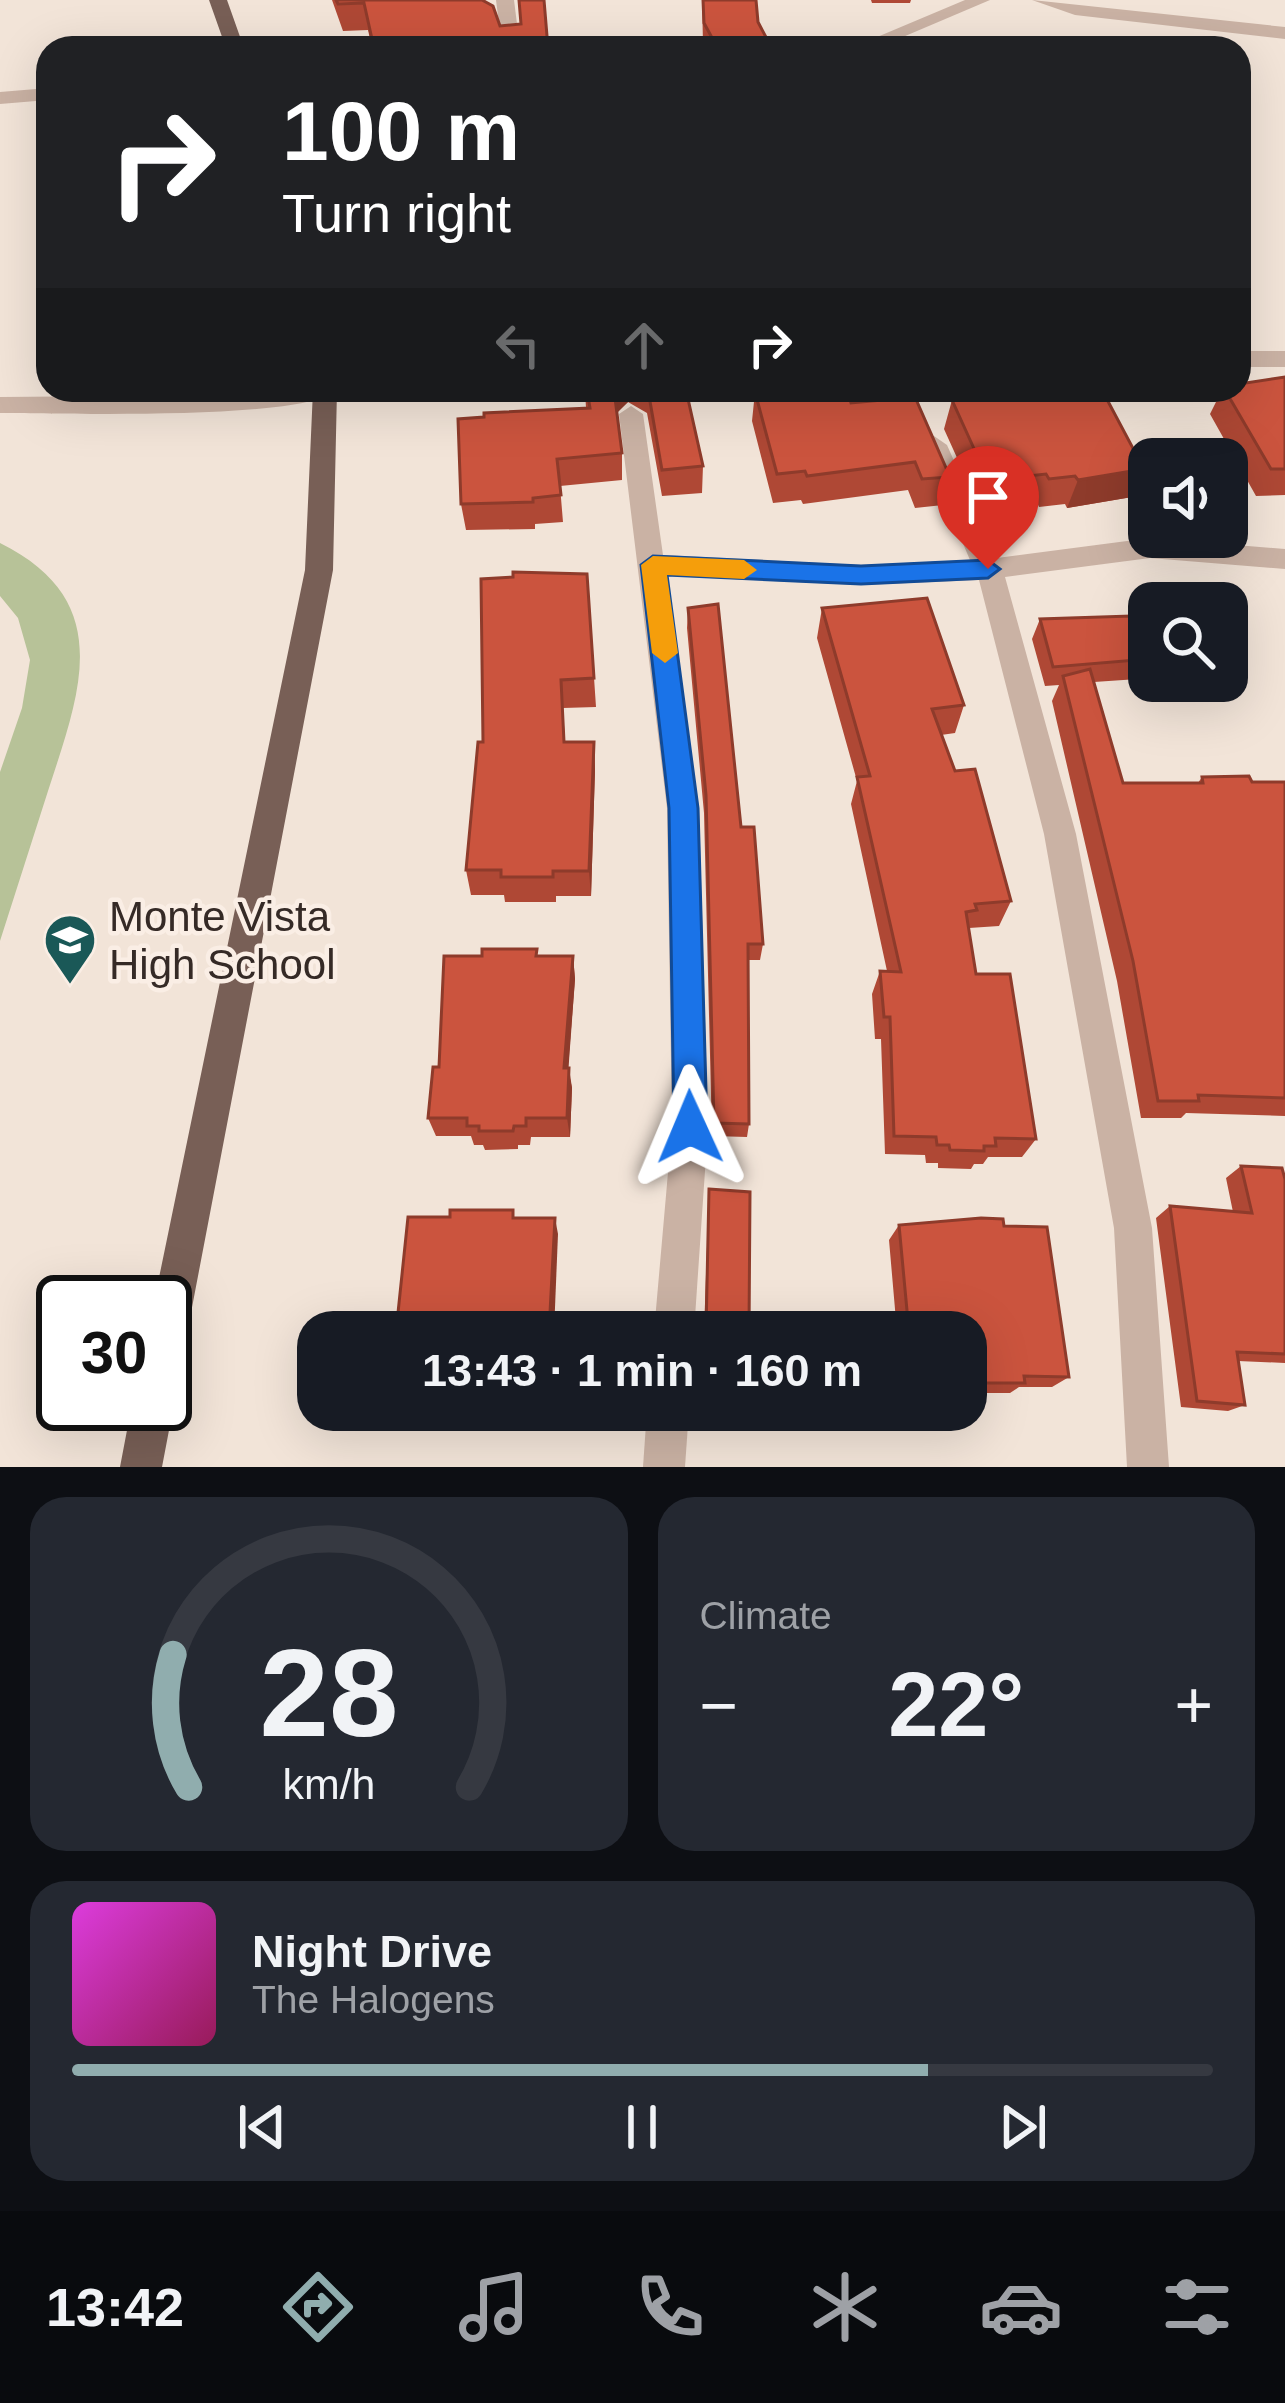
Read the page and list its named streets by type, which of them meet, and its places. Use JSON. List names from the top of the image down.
{
  "places": {
    "school or university": ["Monte Vista High School"]
  },
  "page": {
    "turn": ["100 m", "Turn right"],
    "limit": "30",
    "trip": "13:43 · 1 min · 160 m",
    "tile": "Climate",
    "heat": ["−", "22°", "+"],
    "song": ["Night Drive", "The Halogens"],
    "tabs": "13:42",
    "gauge": ["28", "km/h"]
  }
}
